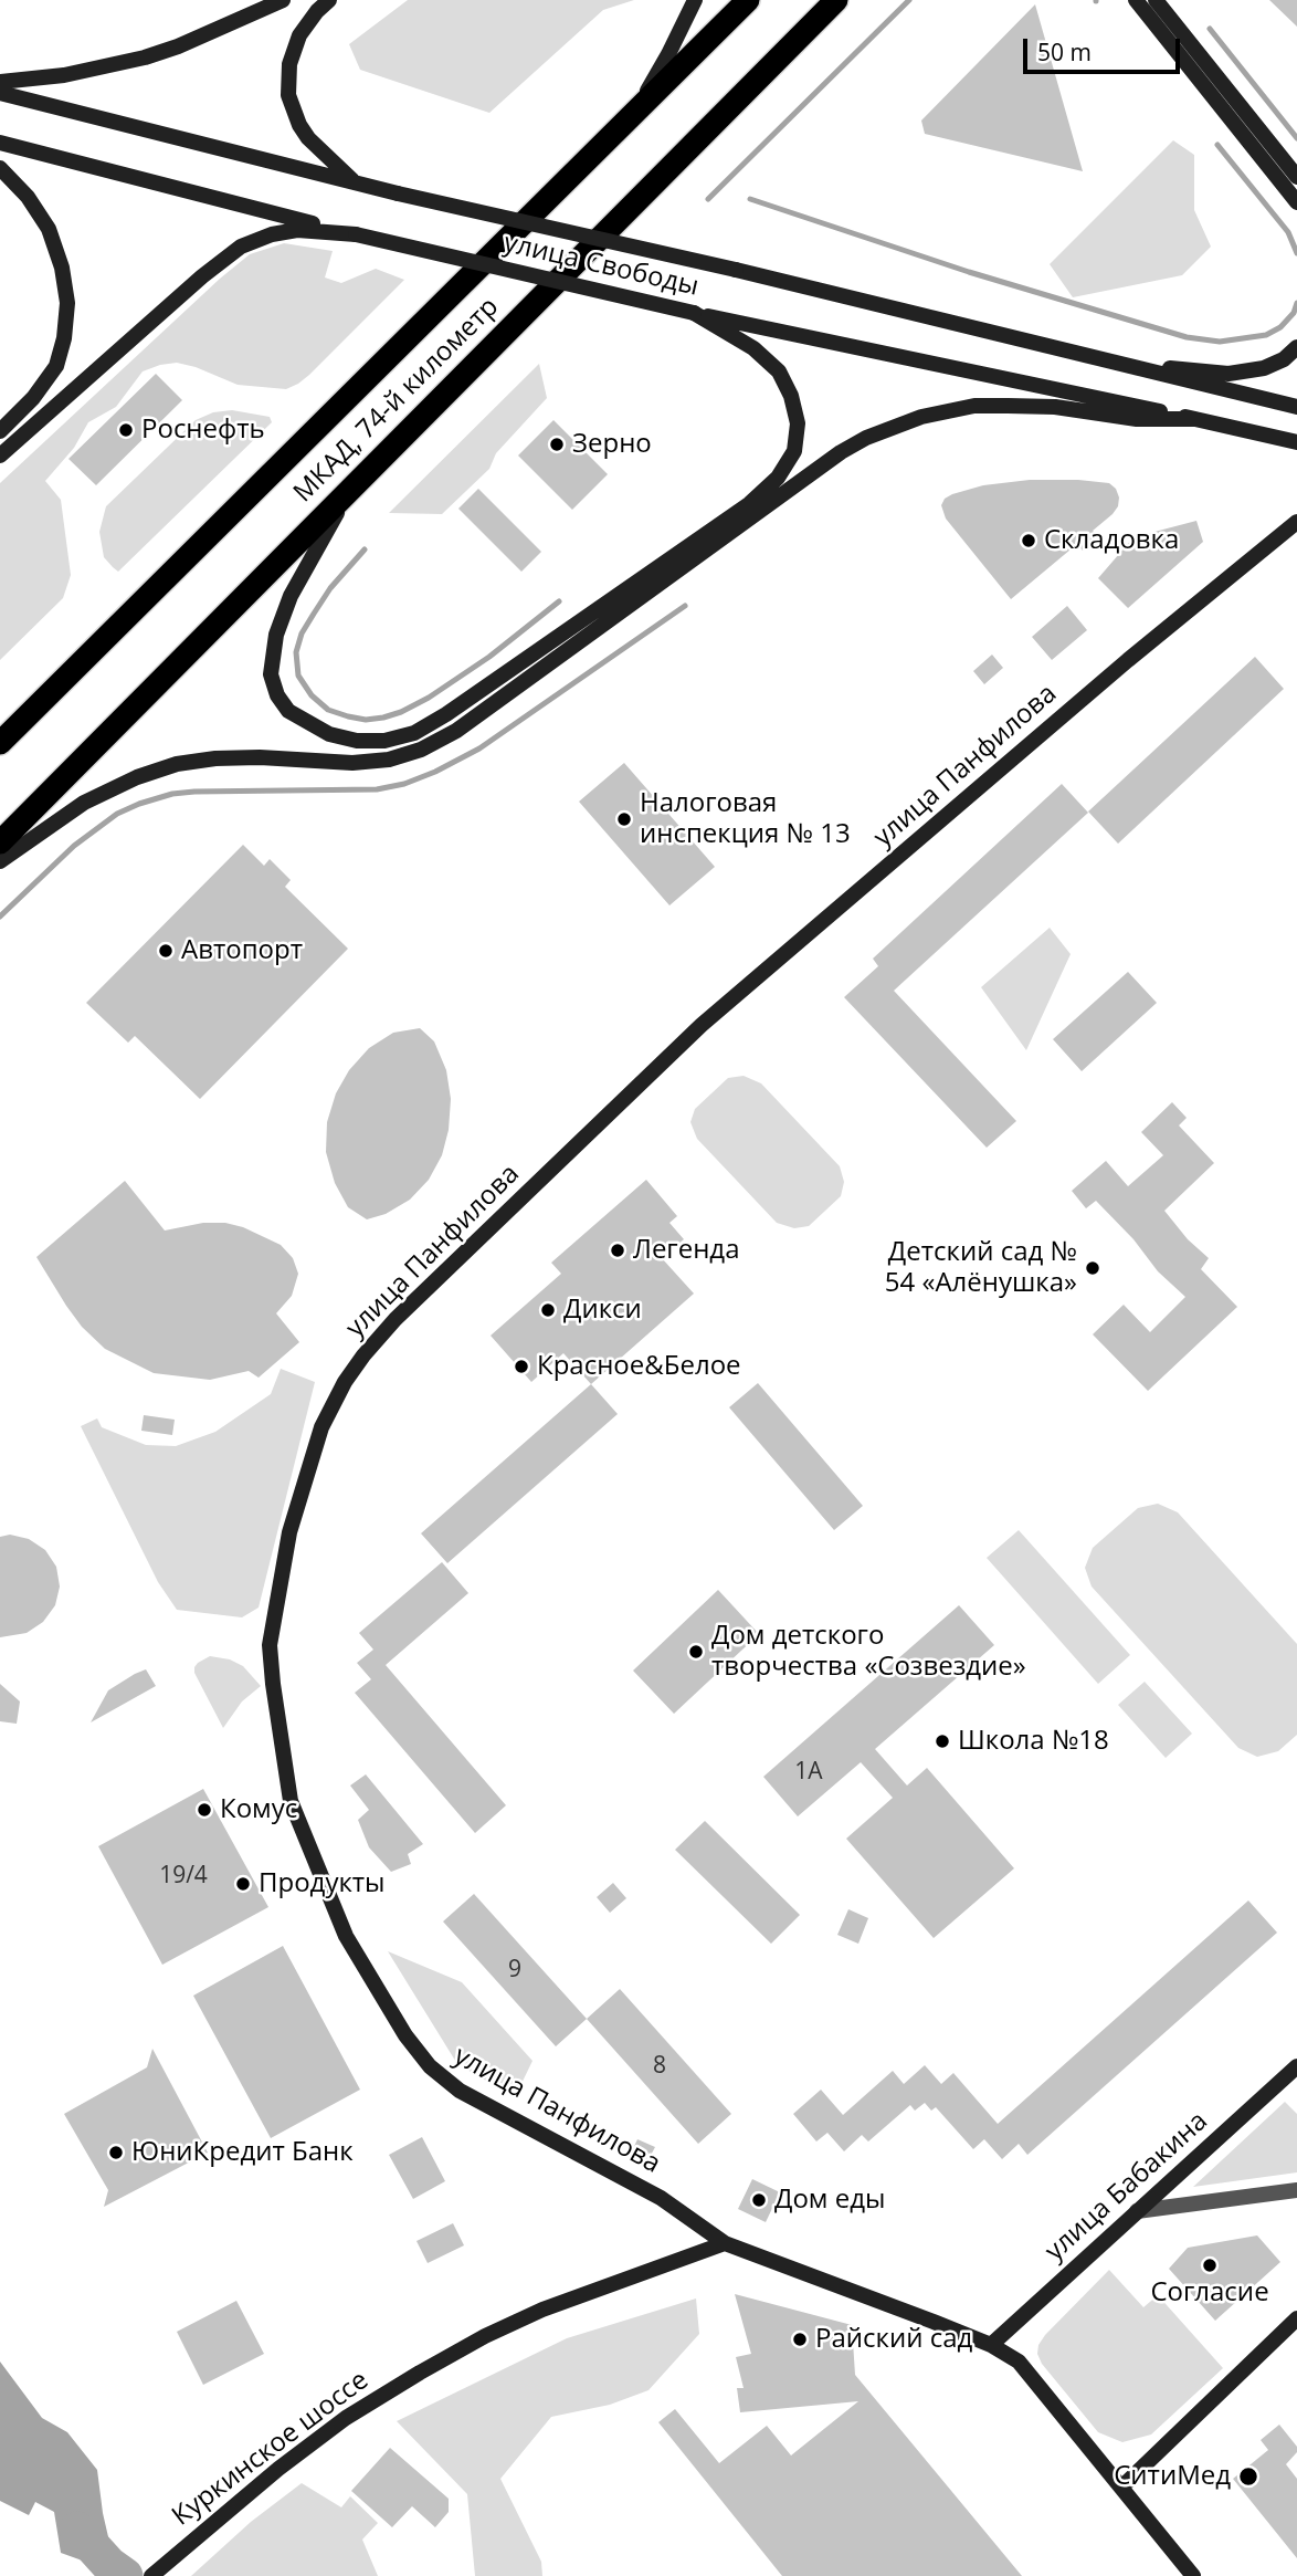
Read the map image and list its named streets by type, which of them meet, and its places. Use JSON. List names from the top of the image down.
{
  "streets": {
    "highway": ["МКАД, 74-й километр"],
    "main road": [
      "улица Свободы",
      "улица Панфилова",
      "улица Бабакина",
      "Куркинское шоссе"
    ]
  },
  "crossings": [
    ["улица Панфилова", "улица Бабакина"],
    ["улица Панфилова", "Куркинское шоссе"]
  ],
  "places": [
    "Роснефть",
    "Зерно",
    "Складовка",
    "Налоговая инспекция № 13",
    "Автопорт",
    "Легенда",
    "Детский сад № 54 «Алёнушка»",
    "Дикси",
    "Красное&Белое",
    "Дом детского творчества «Созвездие»",
    "Школа №18",
    "Комус",
    "Продукты",
    "ЮниКредит Банк",
    "Дом еды",
    "Согласие",
    "Райский сад",
    "СитиМед"
  ],
  "house_numbers": [
    "1А",
    "19/4",
    "9",
    "8"
  ],
  "scale_bar": "50 m"
}
